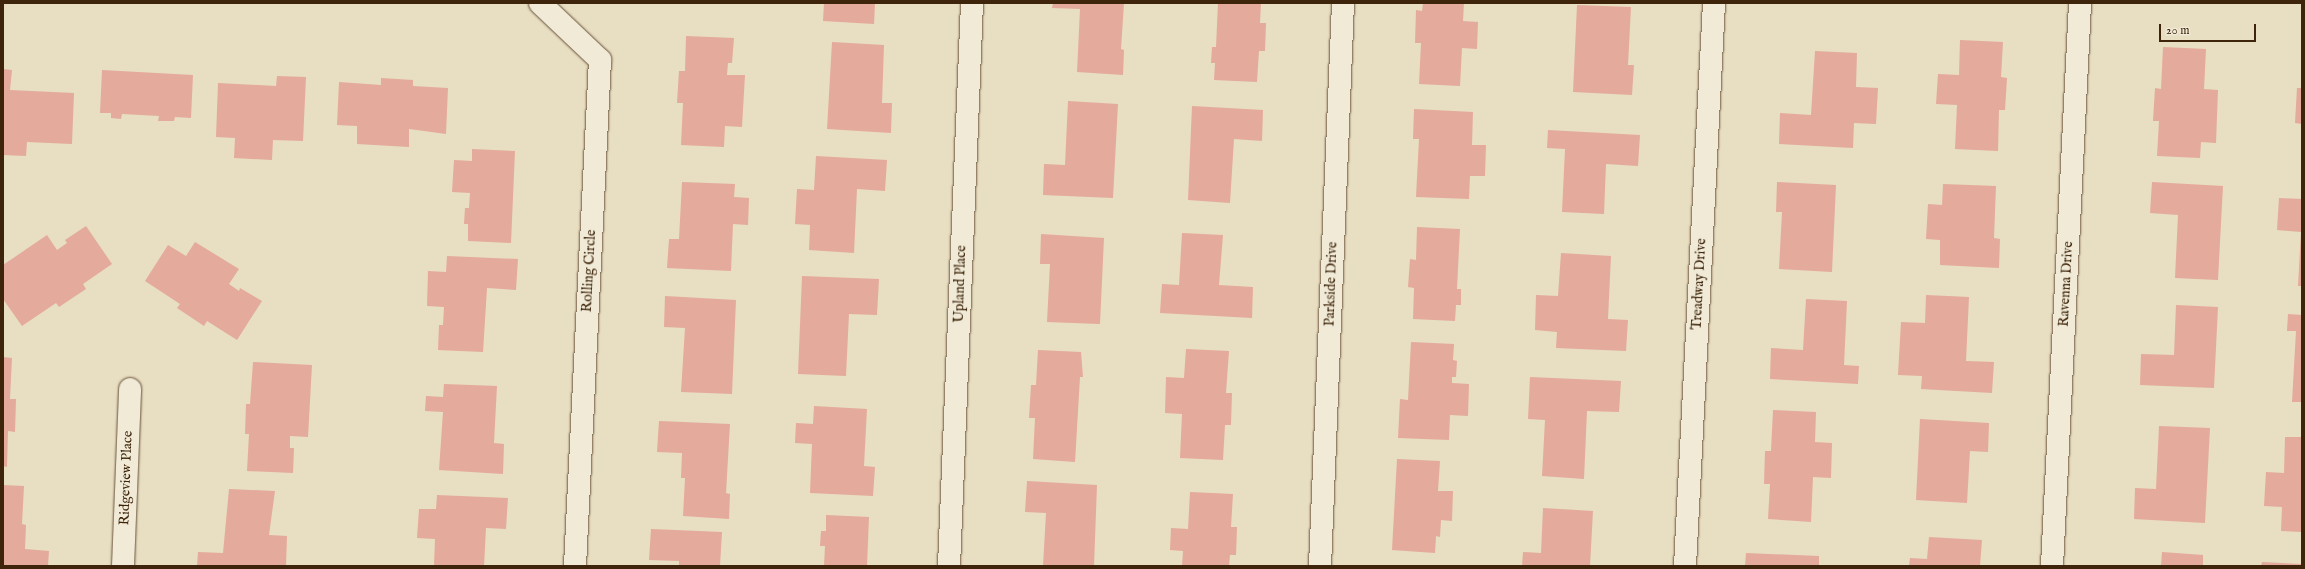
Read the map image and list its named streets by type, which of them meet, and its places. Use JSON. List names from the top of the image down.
{
  "streets": {
    "street": [
      "Rolling Circle",
      "Upland Place",
      "Parkside Drive",
      "Treadway Drive",
      "Ravenna Drive",
      "Ridgeview Place"
    ]
  },
  "scale_bar": "20 m"
}
